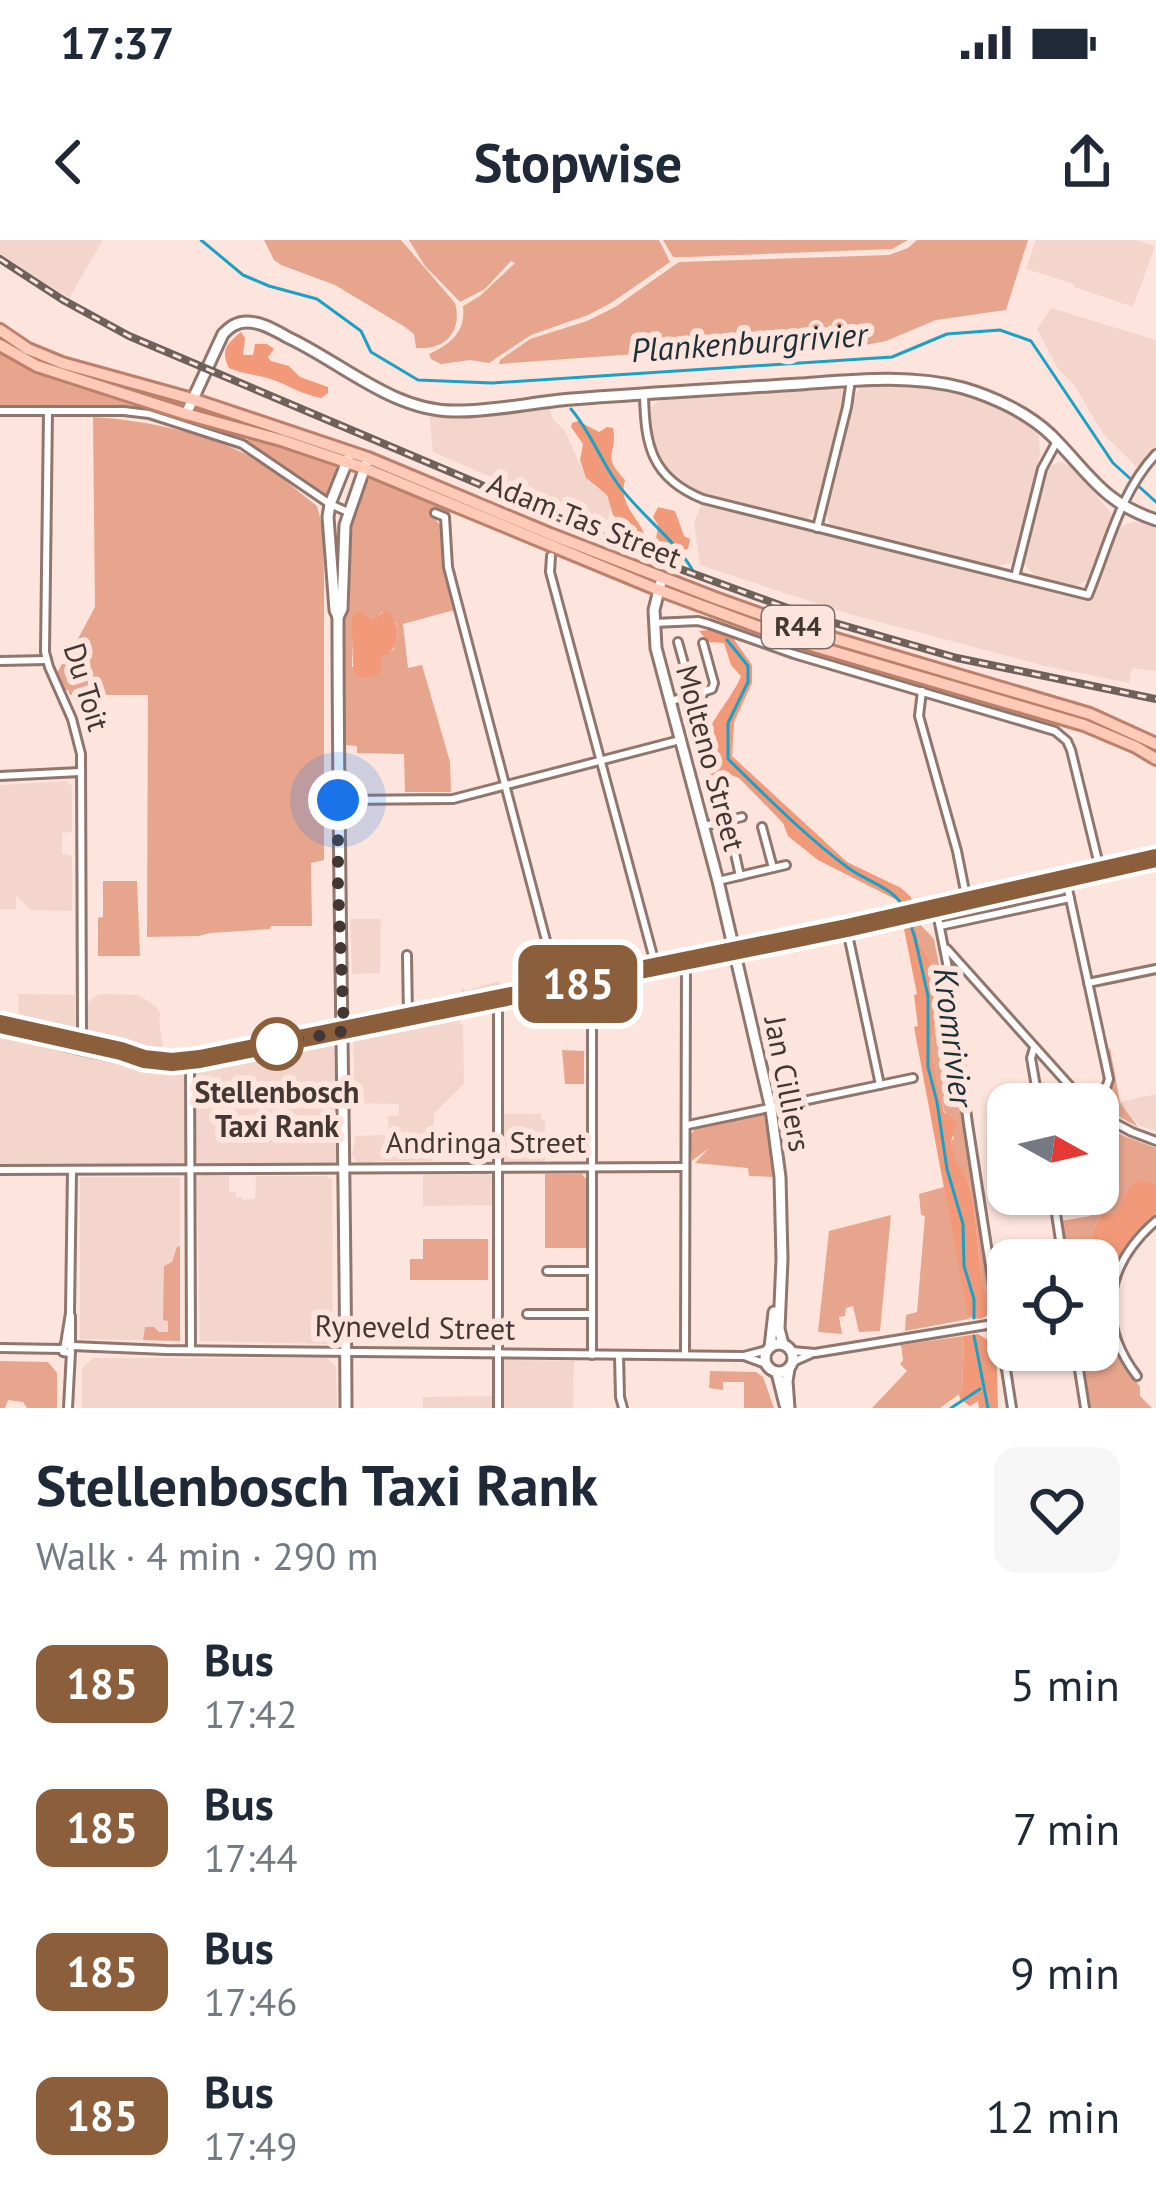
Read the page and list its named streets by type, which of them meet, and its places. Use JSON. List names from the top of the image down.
{
  "streets": {
    "main road": ["Adam Tas Street", "R44"],
    "street": [
      "Du Toit",
      "Molteno Street",
      "Jan Cilliers",
      "Andringa Street",
      "Ryneveld Street"
    ]
  },
  "crossings": [
    ["Adam Tas Street", "Molteno Street"],
    ["Molteno Street", "Jan Cilliers"],
    ["Jan Cilliers", "Ryneveld Street"]
  ],
  "water": ["Plankenburgrivier", "Kromrivier"],
  "places": ["Stellenbosch Taxi Rank"],
  "lines": ["bus line 185"],
  "north": "right",
  "page": {
    "status": "17:37",
    "header": "Stopwise",
    "on_map": "185",
    "heading": ["Stellenbosch Taxi Rank", "Walk · 4 min · 290 m"],
    "list": [
      {
        "mark": "185",
        "name": "Bus",
        "note": "17:42",
        "value": "5 min"
      },
      {
        "mark": "185",
        "name": "Bus",
        "note": "17:44",
        "value": "7 min"
      },
      {
        "mark": "185",
        "name": "Bus",
        "note": "17:46",
        "value": "9 min"
      },
      {
        "mark": "185",
        "name": "Bus",
        "note": "17:49",
        "value": "12 min"
      }
    ]
  }
}
